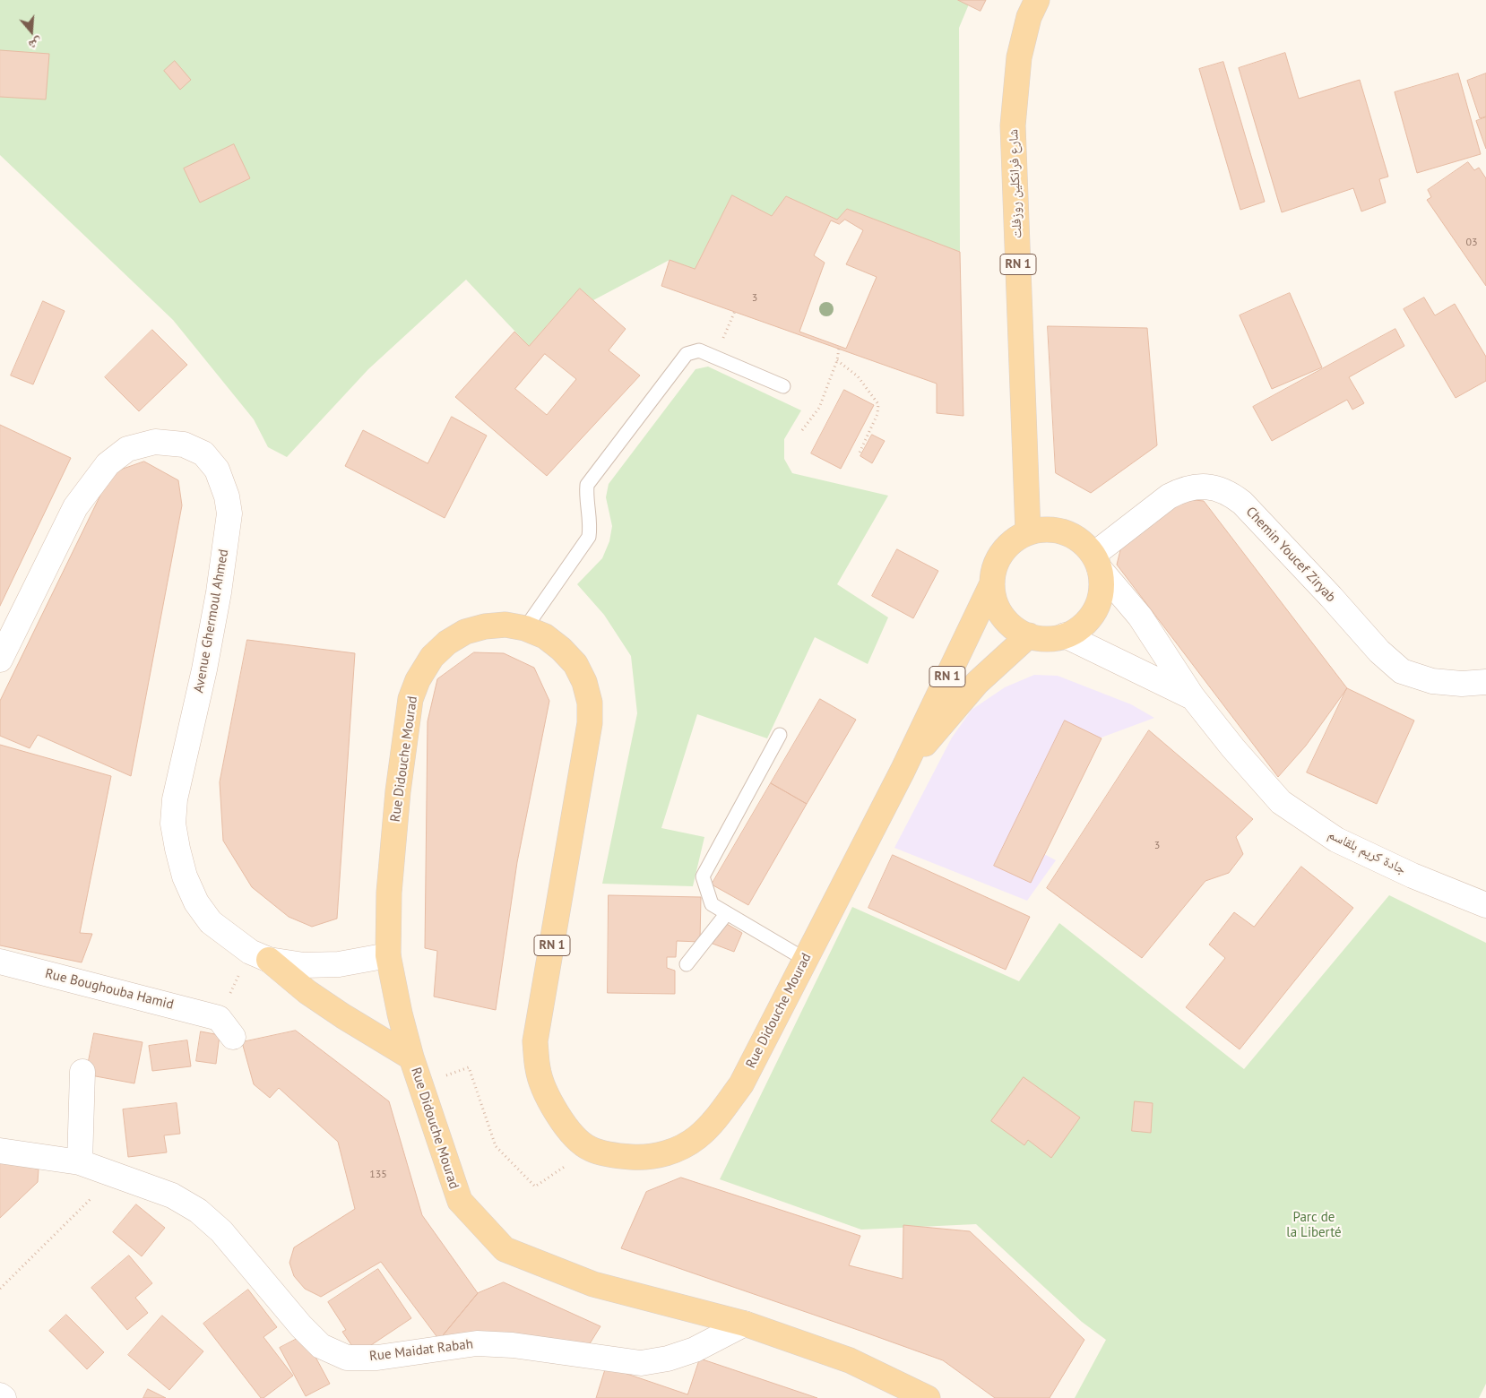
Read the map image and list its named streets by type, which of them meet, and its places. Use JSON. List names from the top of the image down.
{
  "streets": {
    "main road": ["شارع فرانكلين روزفلت", "RN 1", "Rue Didouche Mourad"],
    "street": [
      "Chemin Youcef Ziryab",
      "Avenue Ghermoul Ahmed",
      "جادة كريم بلقاسم",
      "Rue Boughouba Hamid",
      "Rue Maidat Rabah"
    ]
  },
  "crossings": [
    ["شارع فرانكلين روزفلت", "Chemin Youcef Ziryab"],
    ["شارع فرانكلين روزفلت", "Rue Didouche Mourad"],
    ["شارع فرانكلين روزفلت", "جادة كريم بلقاسم"],
    ["Chemin Youcef Ziryab", "Rue Didouche Mourad"],
    ["Chemin Youcef Ziryab", "جادة كريم بلقاسم"],
    ["Avenue Ghermoul Ahmed", "Rue Didouche Mourad"],
    ["Rue Didouche Mourad", "جادة كريم بلقاسم"],
    ["Rue Didouche Mourad", "Rue Maidat Rabah"]
  ],
  "parks": ["Parc de la Liberté"],
  "house_numbers": [
    "03",
    "3",
    "3",
    "135"
  ],
  "north": "bottom"
}
